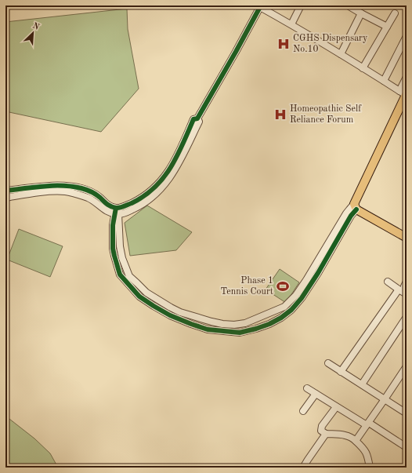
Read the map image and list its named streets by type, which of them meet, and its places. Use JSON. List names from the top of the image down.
{
  "places": {
    "hospital": ["CGHS Dispensary No.10", "Homeopathic Self Reliance Forum"],
    "sports": ["Phase 1 Tennis Court"]
  },
  "north": "top right"
}
